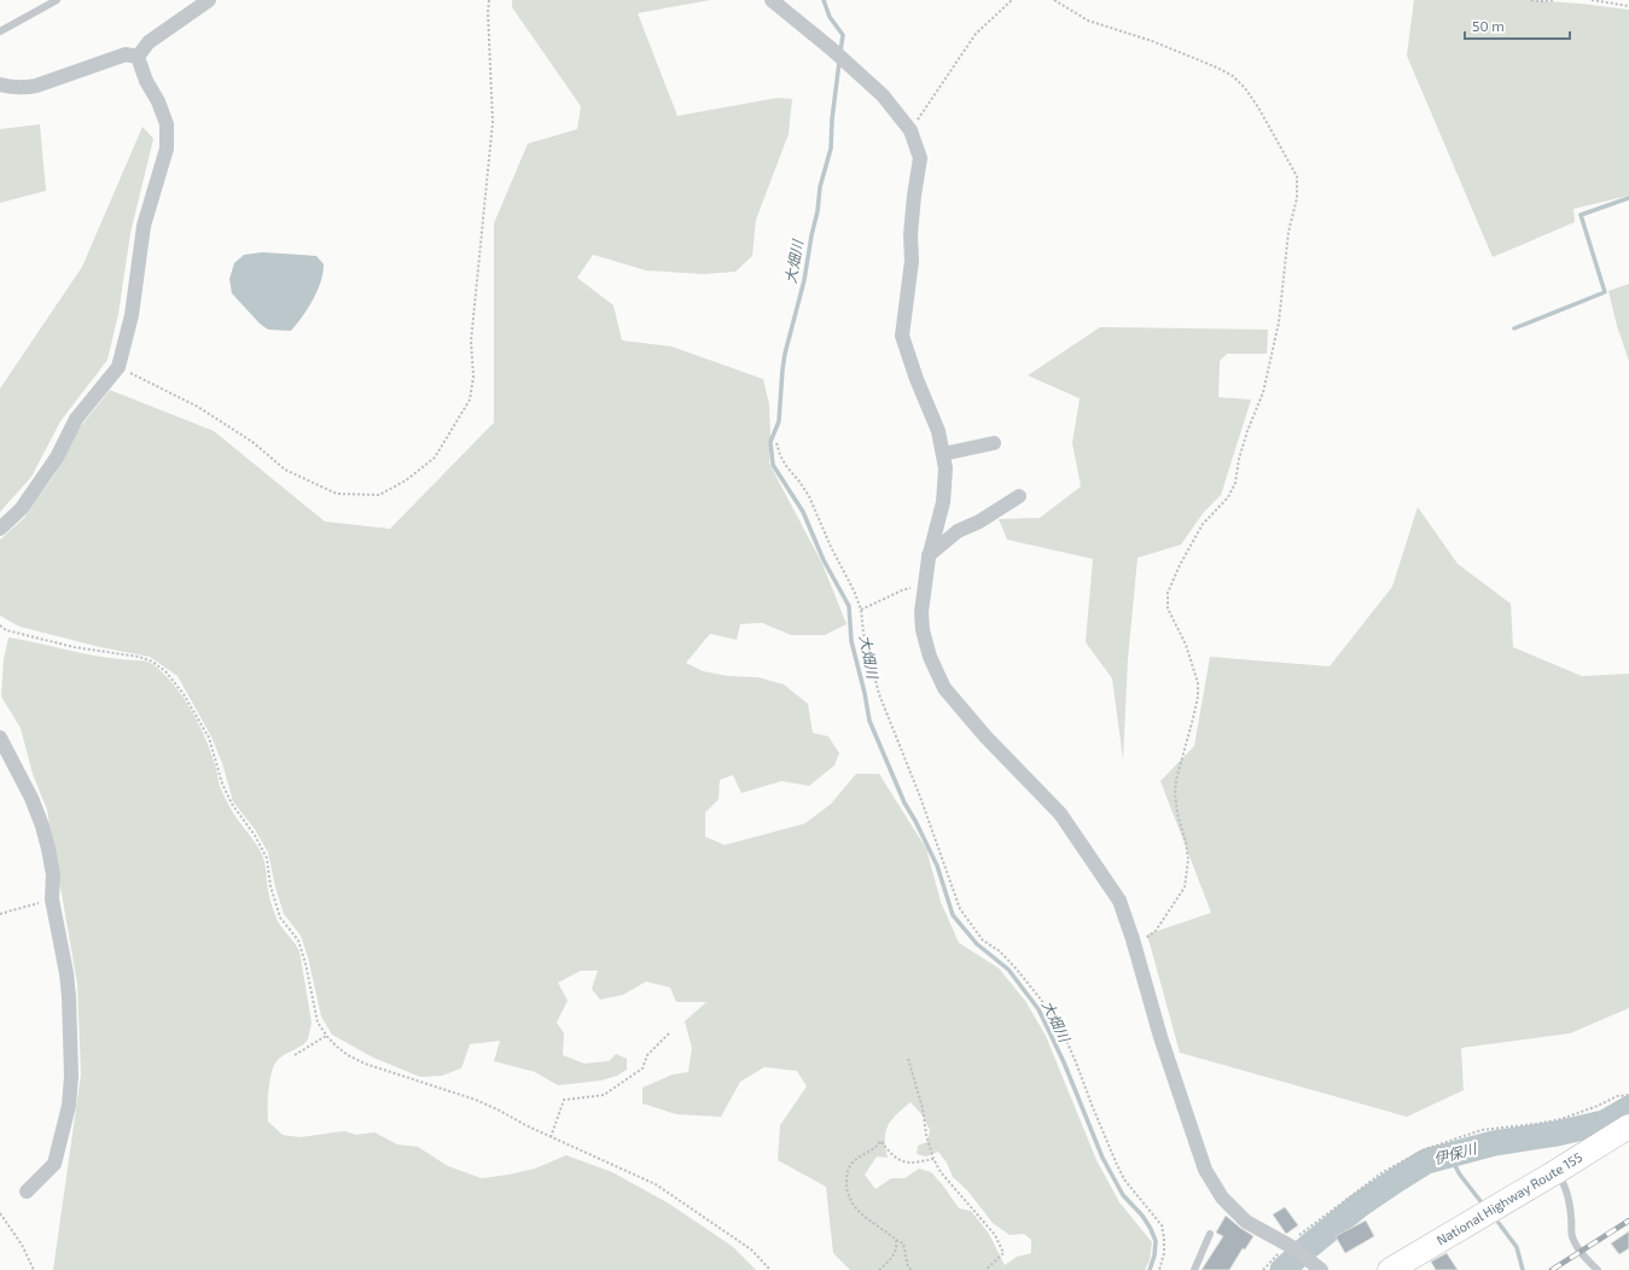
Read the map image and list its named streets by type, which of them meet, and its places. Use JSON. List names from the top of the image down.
{
  "streets": {
    "highway": ["National Highway Route 155"]
  },
  "water": ["大畑川", "伊保川"],
  "scale_bar": "50 m"
}
